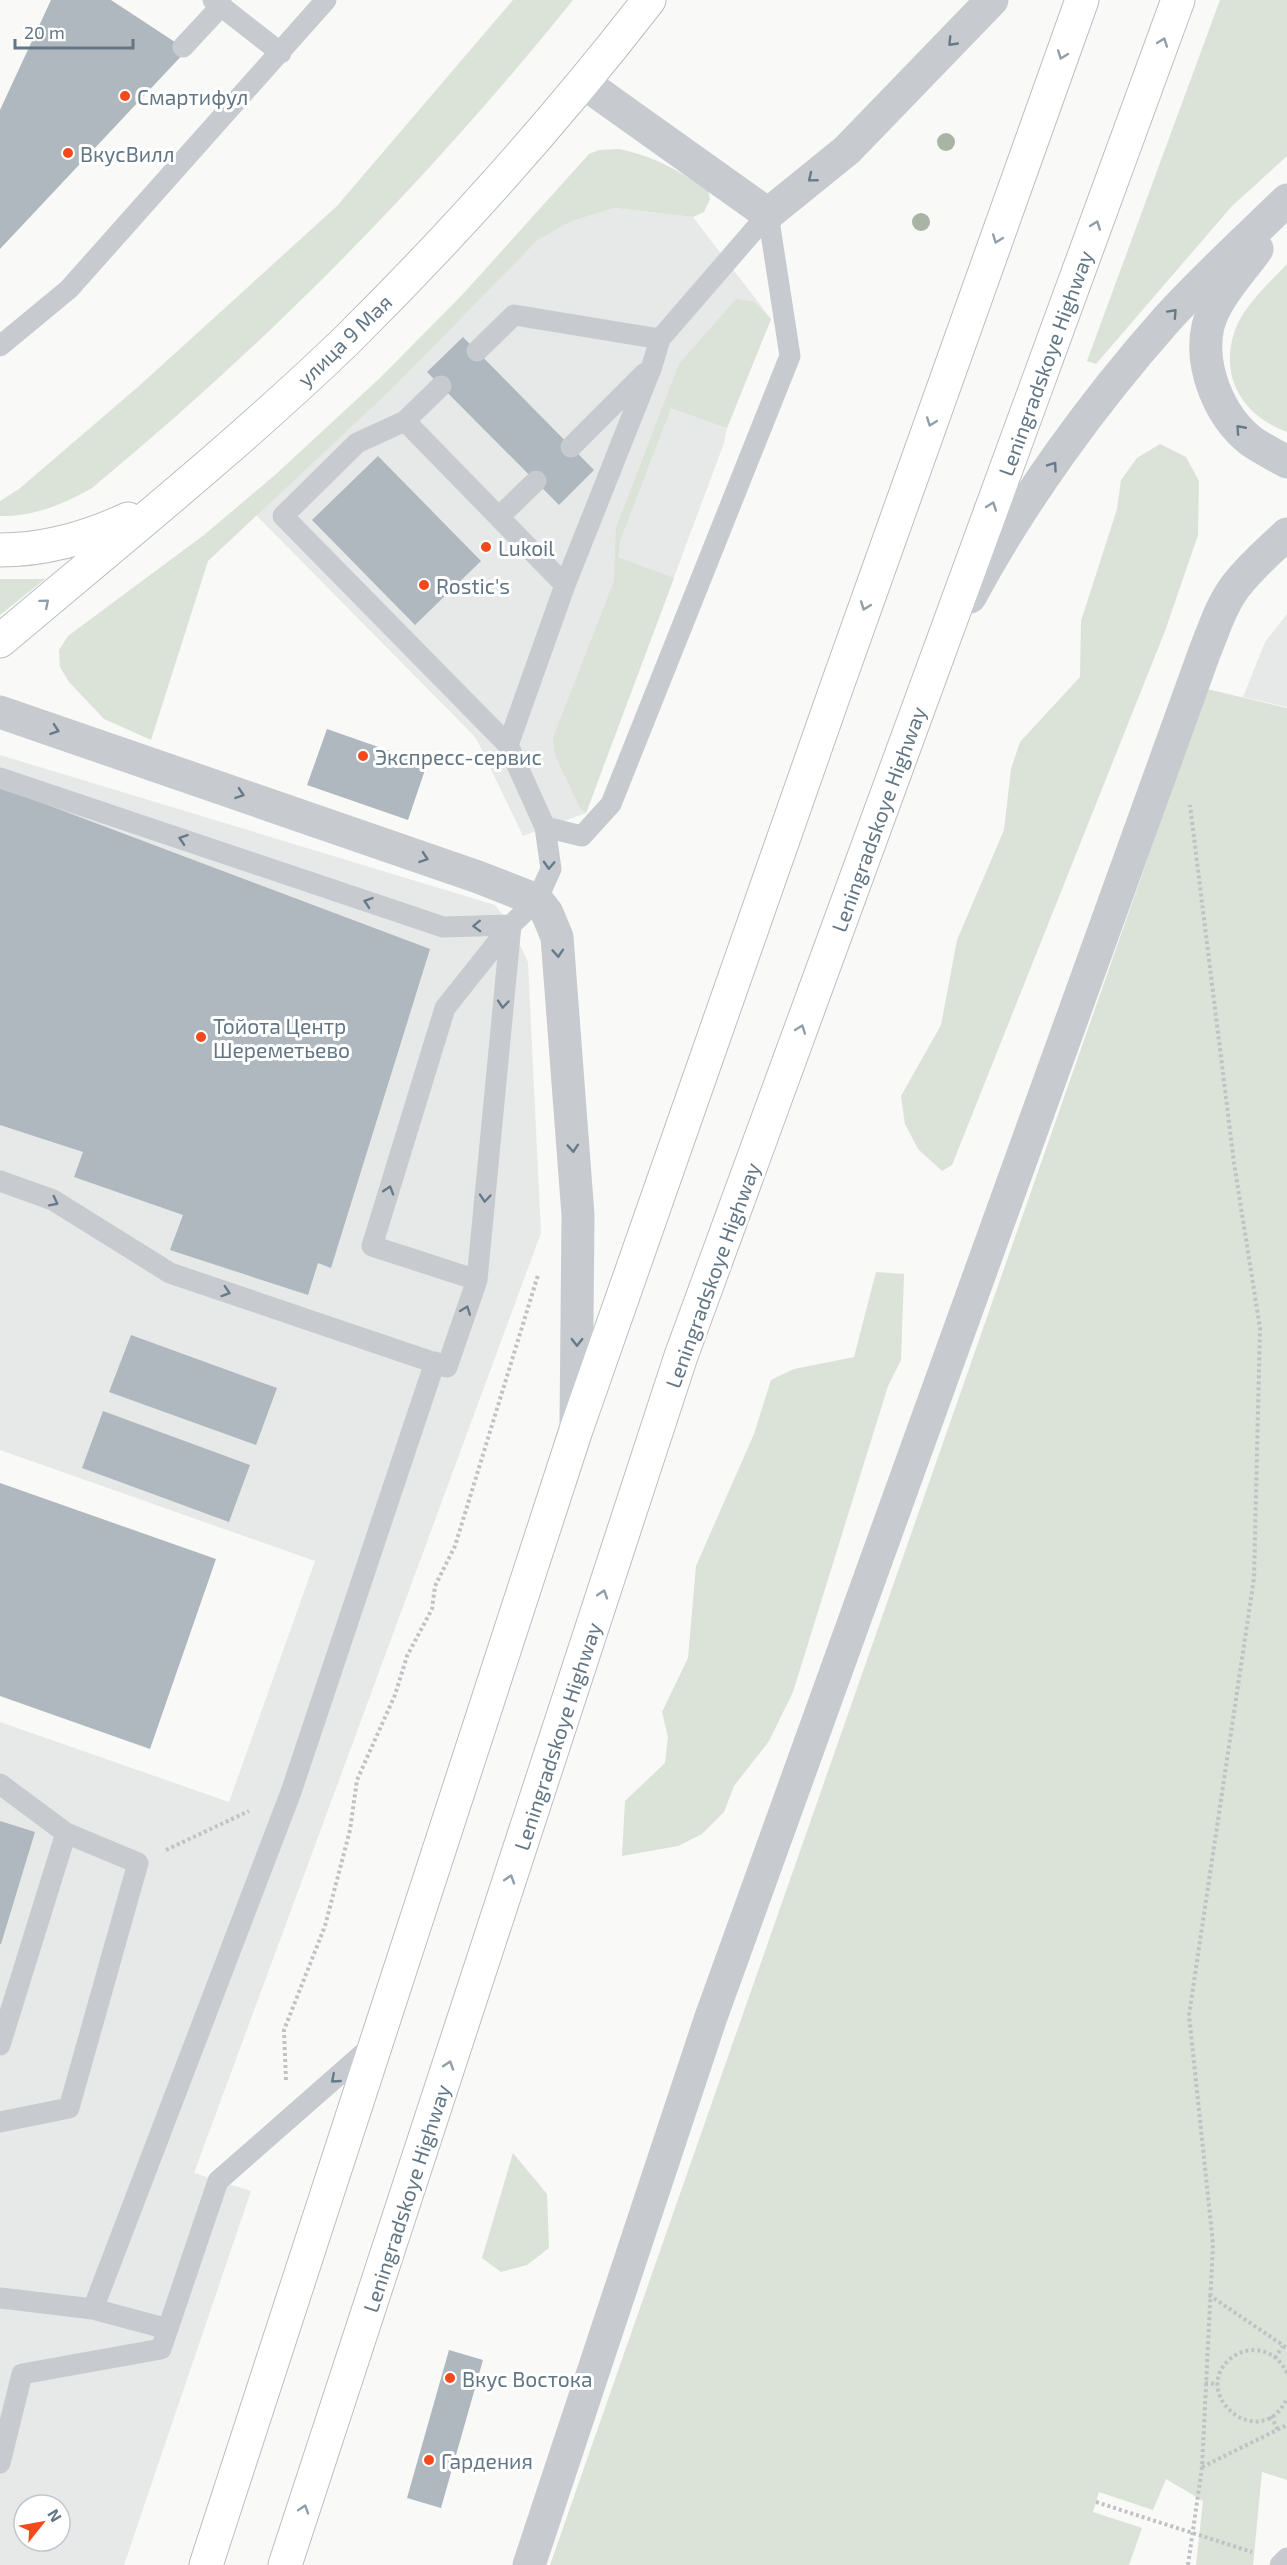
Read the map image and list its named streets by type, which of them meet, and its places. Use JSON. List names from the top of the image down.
{
  "streets": {
    "main road": ["улица 9 Мая", "Leningradskoye Highway"]
  },
  "places": [
    "Смартифул",
    "ВкусВилл",
    "Lukoil",
    "Rostic's",
    "Экспресс-сервис",
    "Тойота Центр Шереметьево",
    "Вкус Востока",
    "Гардения"
  ],
  "scale_bar": "20 m",
  "north": "top right"
}
